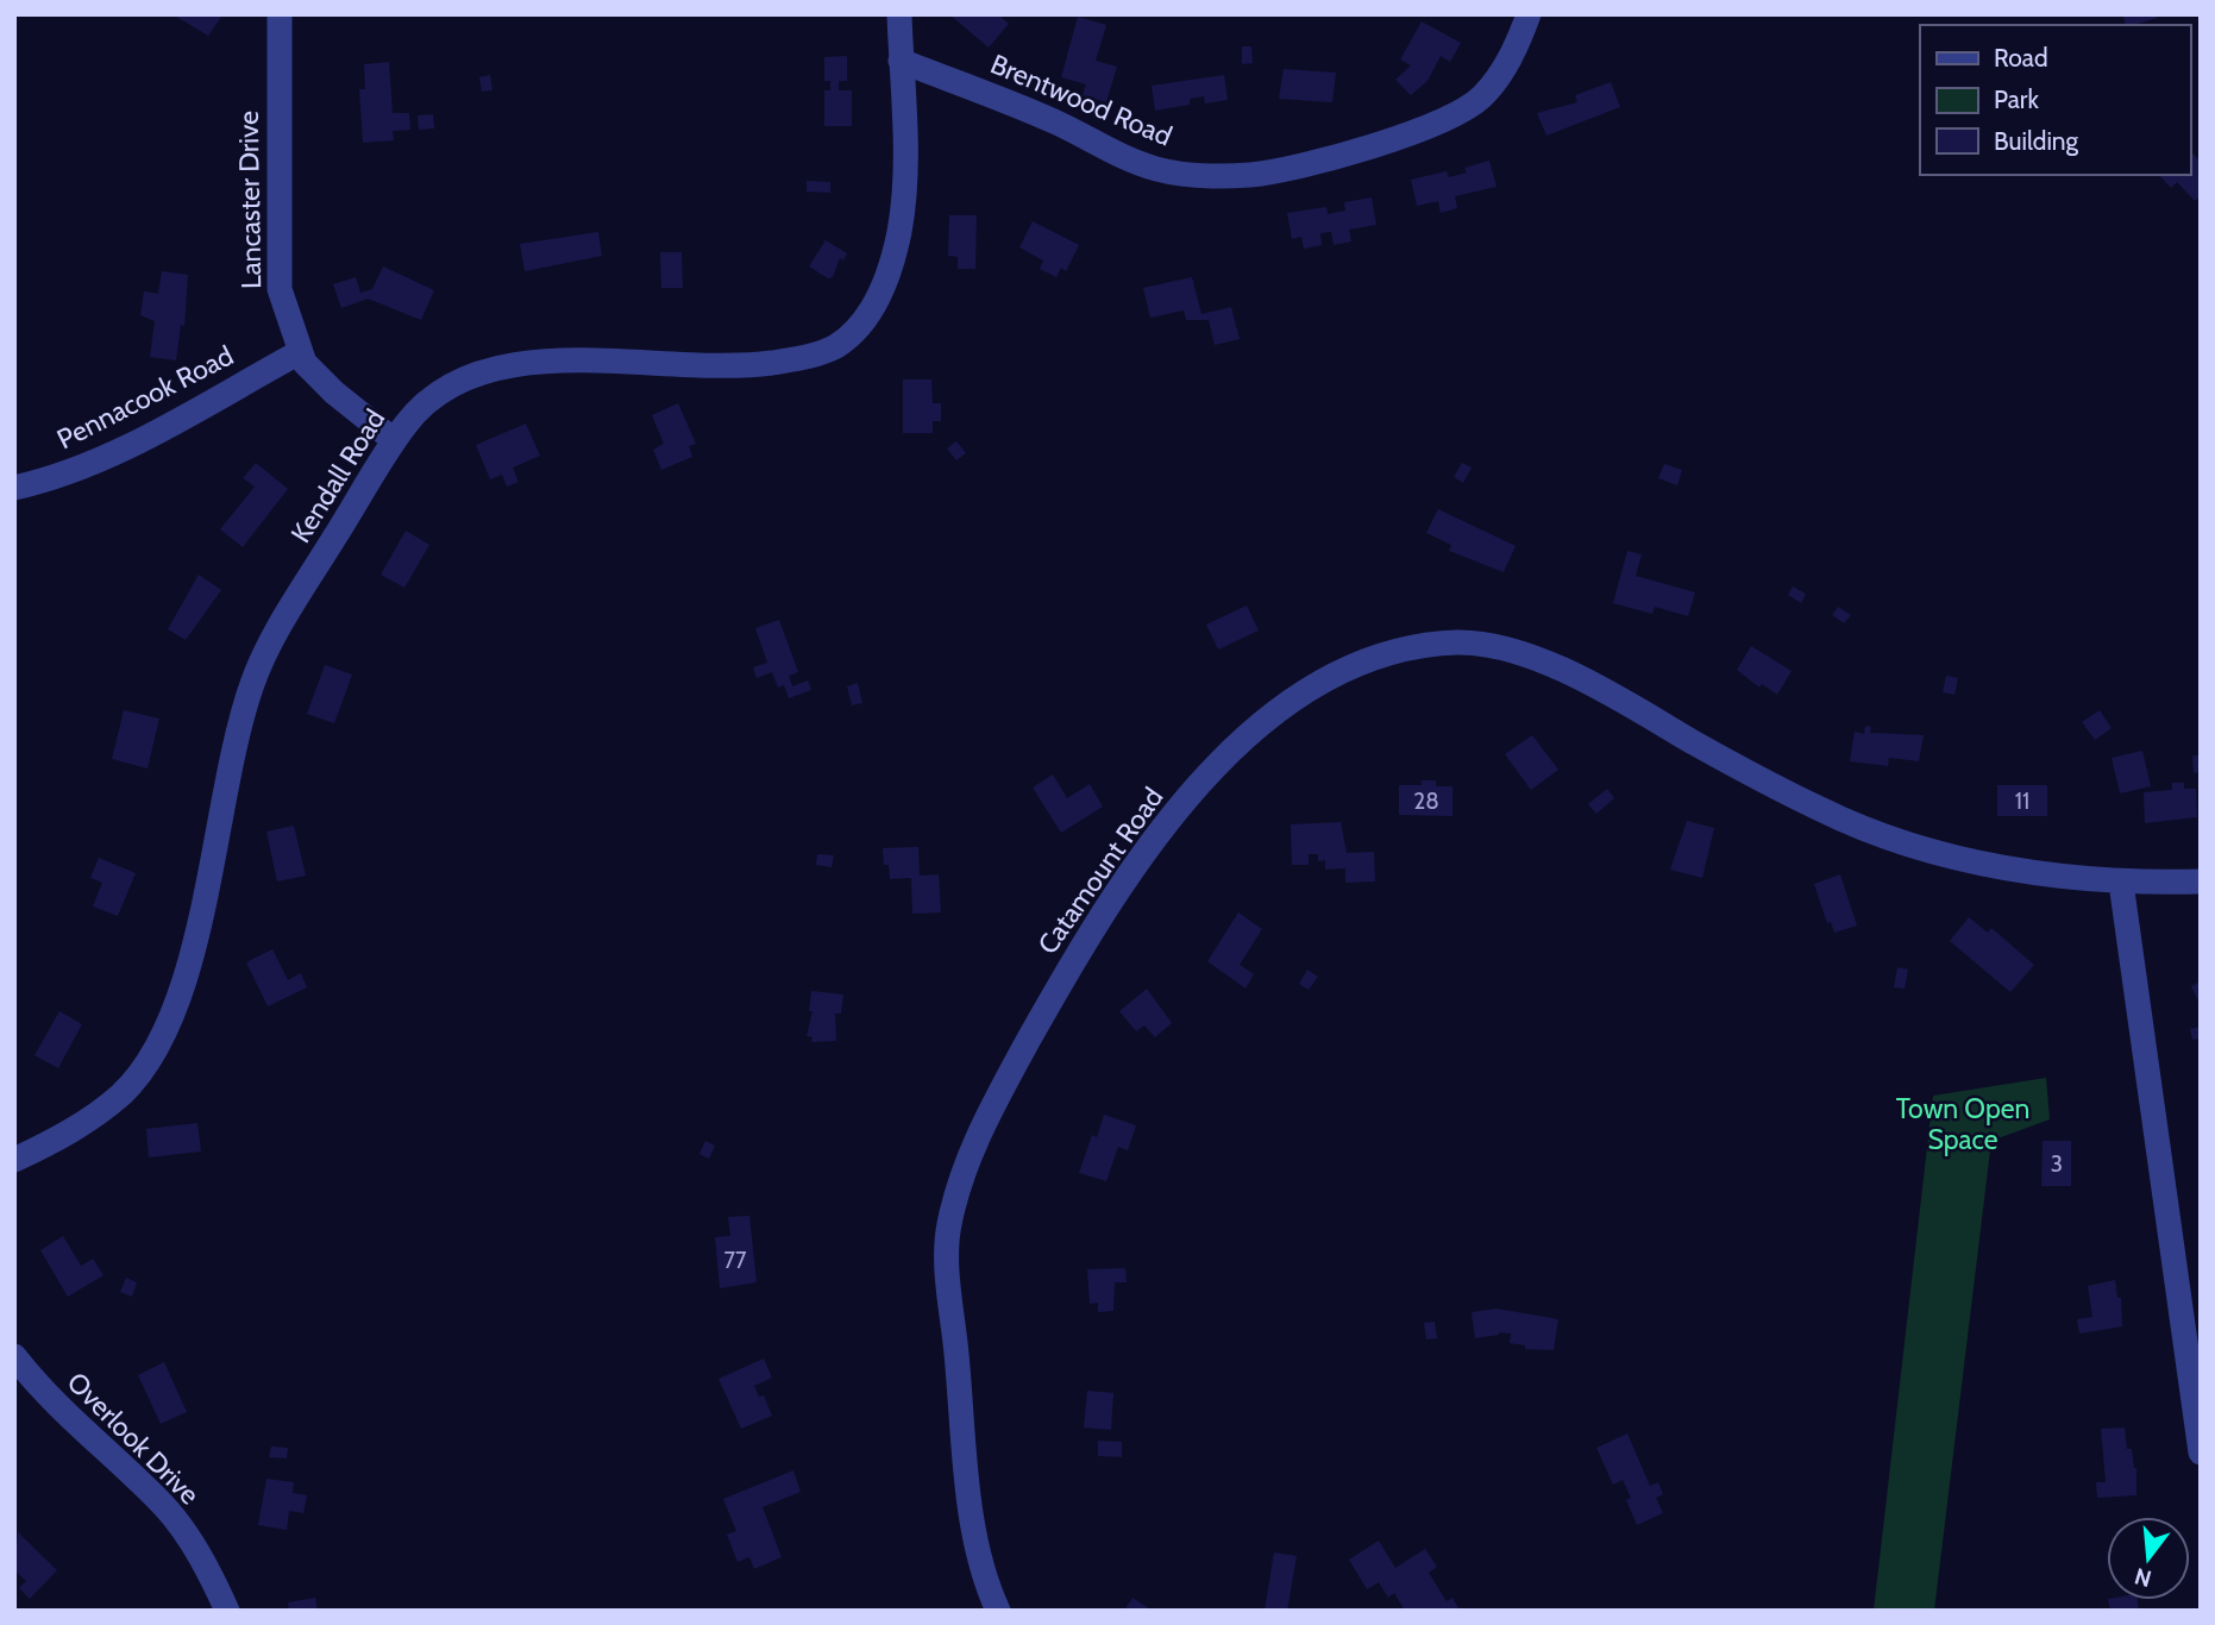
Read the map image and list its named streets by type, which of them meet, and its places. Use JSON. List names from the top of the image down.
{
  "streets": {
    "street": [
      "Brentwood Road",
      "Lancaster Drive",
      "Pennacook Road",
      "Kendall Road",
      "Catamount Road",
      "Overlook Drive"
    ]
  },
  "crossings": [
    ["Brentwood Road", "Kendall Road"],
    ["Lancaster Drive", "Pennacook Road"],
    ["Lancaster Drive", "Kendall Road"]
  ],
  "parks": ["Town Open Space"],
  "house_numbers": [
    "28",
    "11",
    "3",
    "77"
  ],
  "legend": ["Road", "Park", "Building"],
  "north": "bottom"
}
